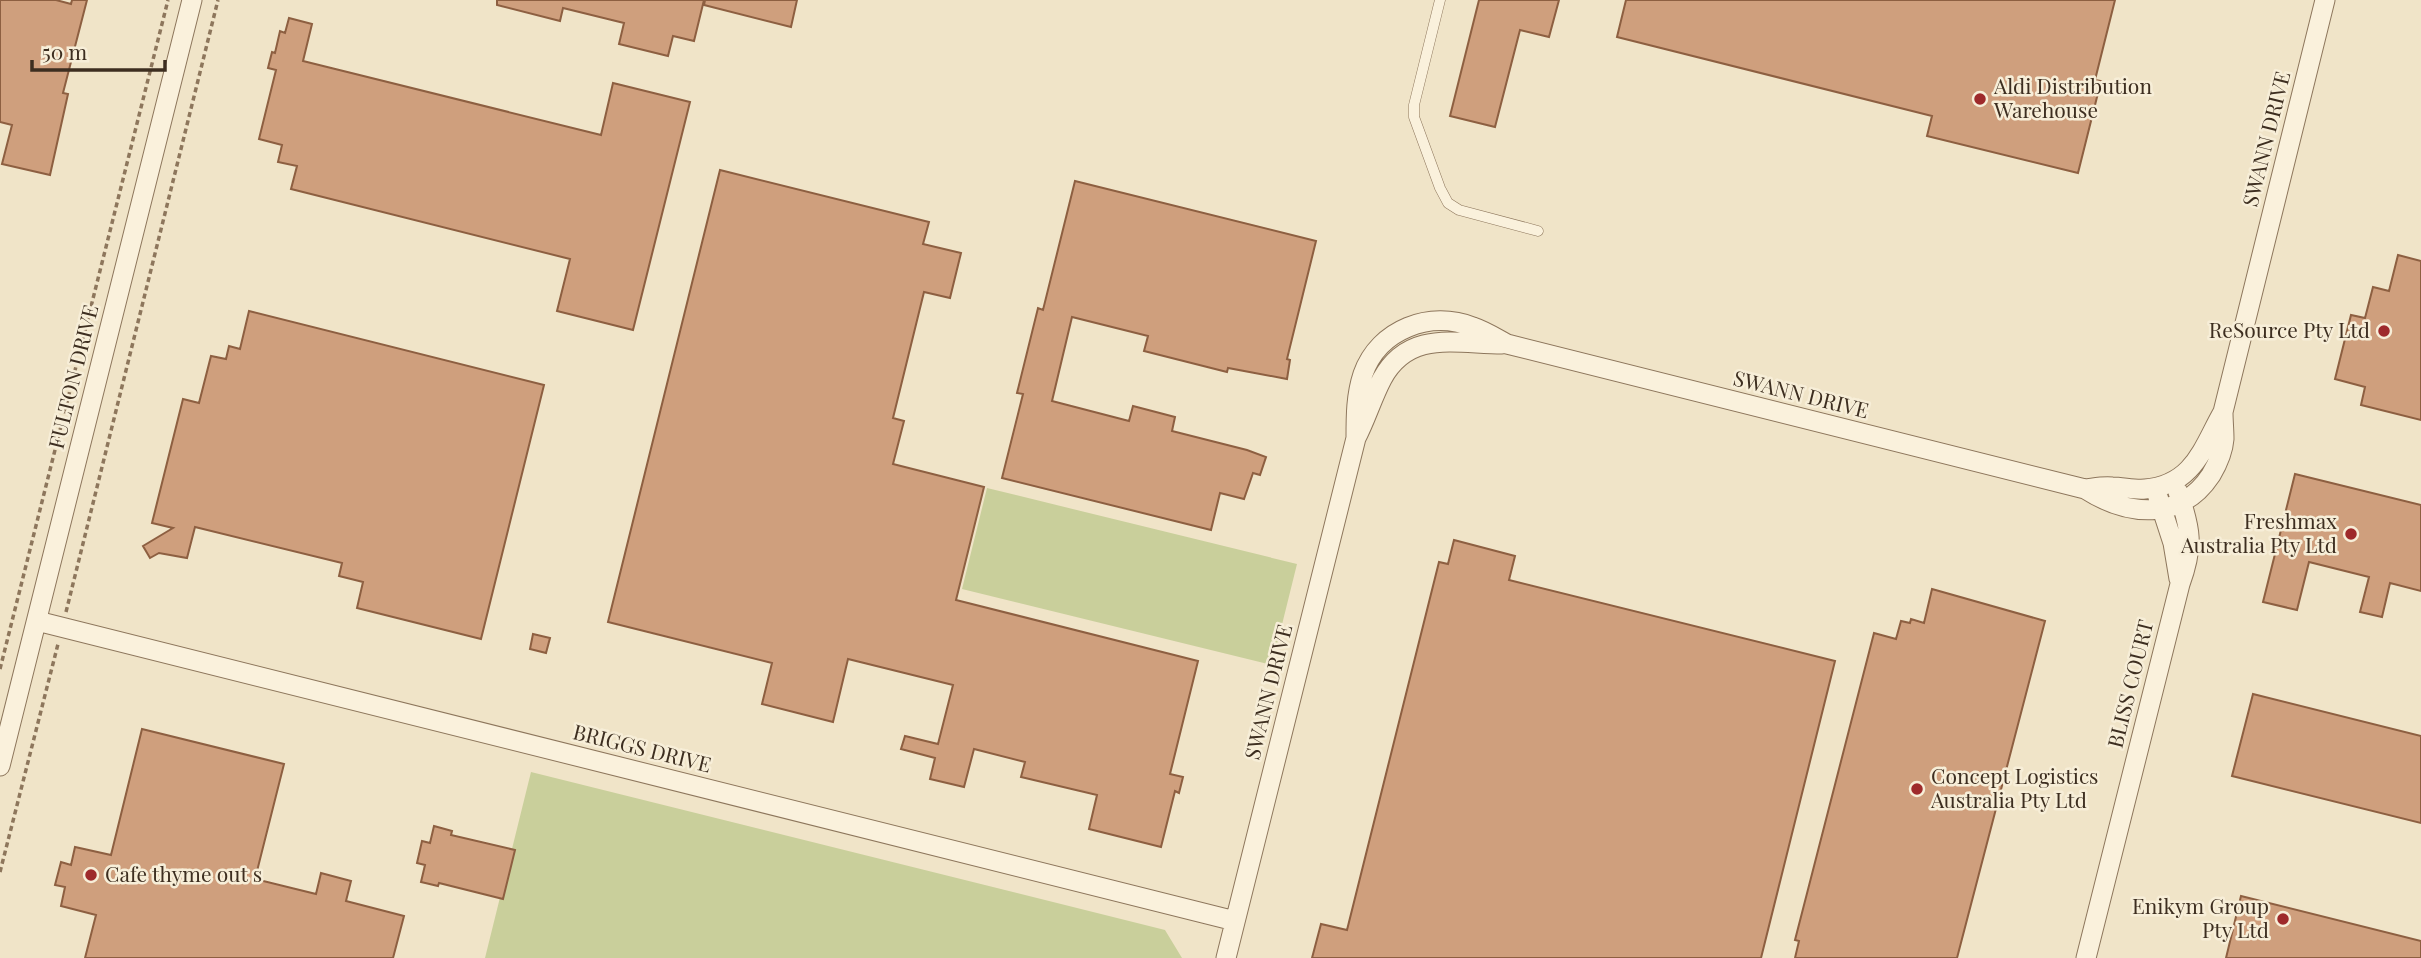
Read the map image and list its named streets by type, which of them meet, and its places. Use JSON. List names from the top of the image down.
{
  "streets": {
    "street": [
      "SWANN DRIVE",
      "FULTON DRIVE",
      "BLISS COURT",
      "BRIGGS DRIVE"
    ]
  },
  "crossings": [
    ["SWANN DRIVE", "BLISS COURT"],
    ["SWANN DRIVE", "BRIGGS DRIVE"],
    ["FULTON DRIVE", "BRIGGS DRIVE"]
  ],
  "places": [
    "Aldi Distribution Warehouse",
    "ReSource Pty Ltd",
    "Freshmax Australia Pty Ltd",
    "Concept Logistics Australia Pty Ltd",
    "Cafe thyme out s",
    "Enikym Group Pty Ltd"
  ],
  "scale_bar": "50 m"
}
